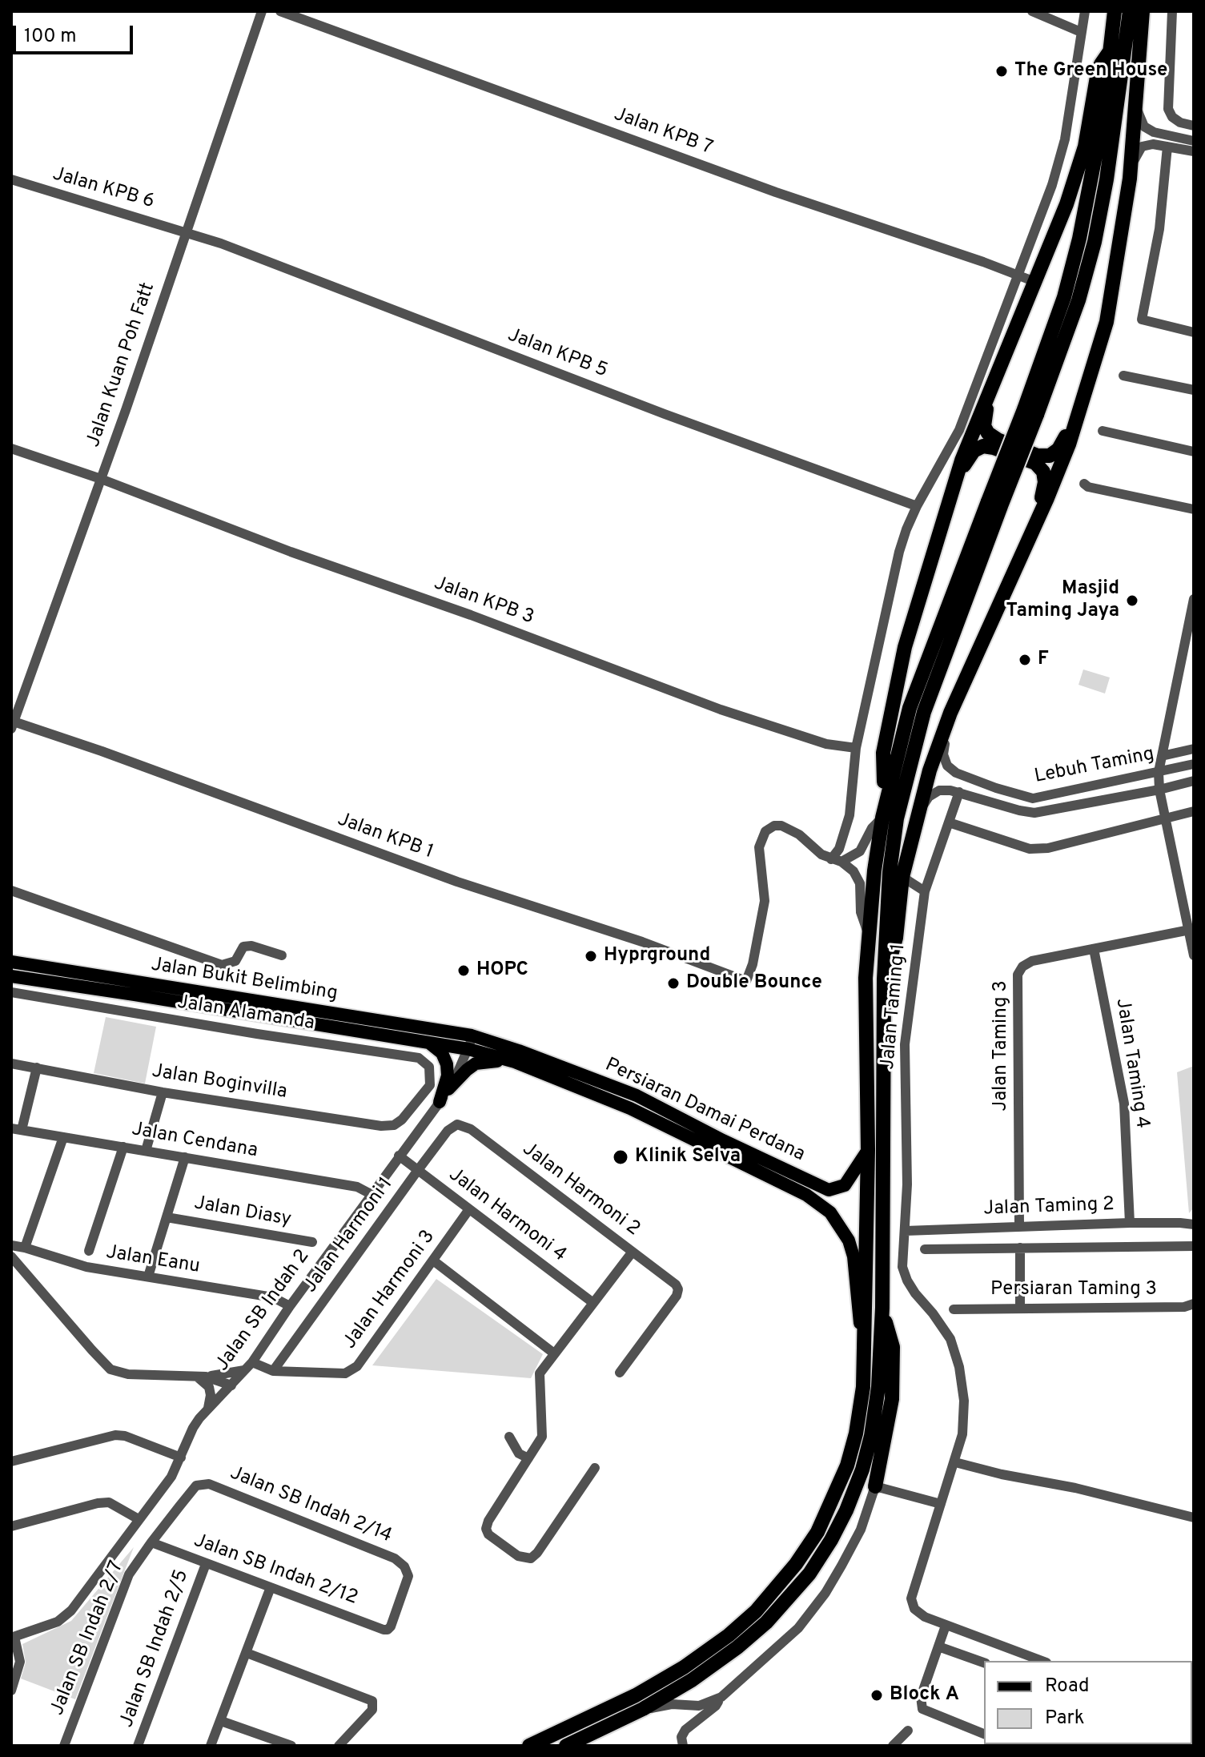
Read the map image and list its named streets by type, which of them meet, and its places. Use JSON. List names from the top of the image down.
{
  "streets": {
    "main road": ["Jalan Bukit Belimbing", "Persiaran Damai Perdana"],
    "street": [
      "Jalan KPB 7",
      "Jalan KPB 6",
      "Jalan KPB 5",
      "Jalan Kuan Poh Fatt",
      "Jalan KPB 3",
      "Lebuh Taming",
      "Jalan KPB 1",
      "Jalan Taming 1",
      "Jalan Alamanda",
      "Jalan Taming 3",
      "Jalan Taming 4",
      "Jalan Boginvilla",
      "Jalan Cendana",
      "Jalan Harmoni 2",
      "Jalan Taming 2",
      "Jalan Diasy",
      "Jalan Harmoni 4",
      "Jalan Harmoni 1",
      "Jalan Eanu",
      "Jalan Harmoni 3",
      "Persiaran Taming 3",
      "Jalan SB Indah 2",
      "Jalan SB Indah 2/14",
      "Jalan SB Indah 2/12",
      "Jalan SB Indah 2/7",
      "Jalan SB Indah 2/5"
    ]
  },
  "crossings": [
    ["Jalan KPB 6", "Jalan KPB 5"],
    ["Jalan KPB 6", "Jalan Kuan Poh Fatt"],
    ["Jalan KPB 5", "Jalan Kuan Poh Fatt"],
    ["Jalan Kuan Poh Fatt", "Jalan KPB 3"],
    ["Jalan Kuan Poh Fatt", "Jalan KPB 1"],
    ["Lebuh Taming", "Jalan Taming 1"],
    ["Jalan Bukit Belimbing", "Persiaran Damai Perdana"],
    ["Jalan Bukit Belimbing", "Jalan SB Indah 2"],
    ["Jalan Taming 1", "Jalan Taming 2"],
    ["Jalan Alamanda", "Jalan Boginvilla"],
    ["Jalan Taming 3", "Jalan Taming 4"],
    ["Jalan Taming 3", "Jalan Taming 2"],
    ["Jalan Taming 4", "Jalan Taming 2"],
    ["Persiaran Damai Perdana", "Jalan SB Indah 2"],
    ["Jalan Cendana", "Jalan SB Indah 2"],
    ["Jalan Harmoni 2", "Jalan Harmoni 1"],
    ["Jalan Harmoni 4", "Jalan Harmoni 1"],
    ["Jalan Harmoni 4", "Jalan Harmoni 3"],
    ["Jalan Harmoni 4", "Jalan SB Indah 2"],
    ["Jalan Harmoni 1", "Jalan Harmoni 3"],
    ["Jalan Eanu", "Jalan SB Indah 2"],
    ["Jalan Harmoni 3", "Jalan SB Indah 2"],
    ["Jalan SB Indah 2/14", "Jalan SB Indah 2/12"],
    ["Jalan SB Indah 2/14", "Jalan SB Indah 2/7"],
    ["Jalan SB Indah 2/12", "Jalan SB Indah 2/7"],
    ["Jalan SB Indah 2/12", "Jalan SB Indah 2/5"]
  ],
  "places": [
    "The Green House",
    "Masjid Taming Jaya",
    "F",
    "Hyprground",
    "HOPC",
    "Double Bounce",
    "Klinik Selva",
    "Block A"
  ],
  "legend": ["Road", "Park"],
  "scale_bar": "100 m"
}
